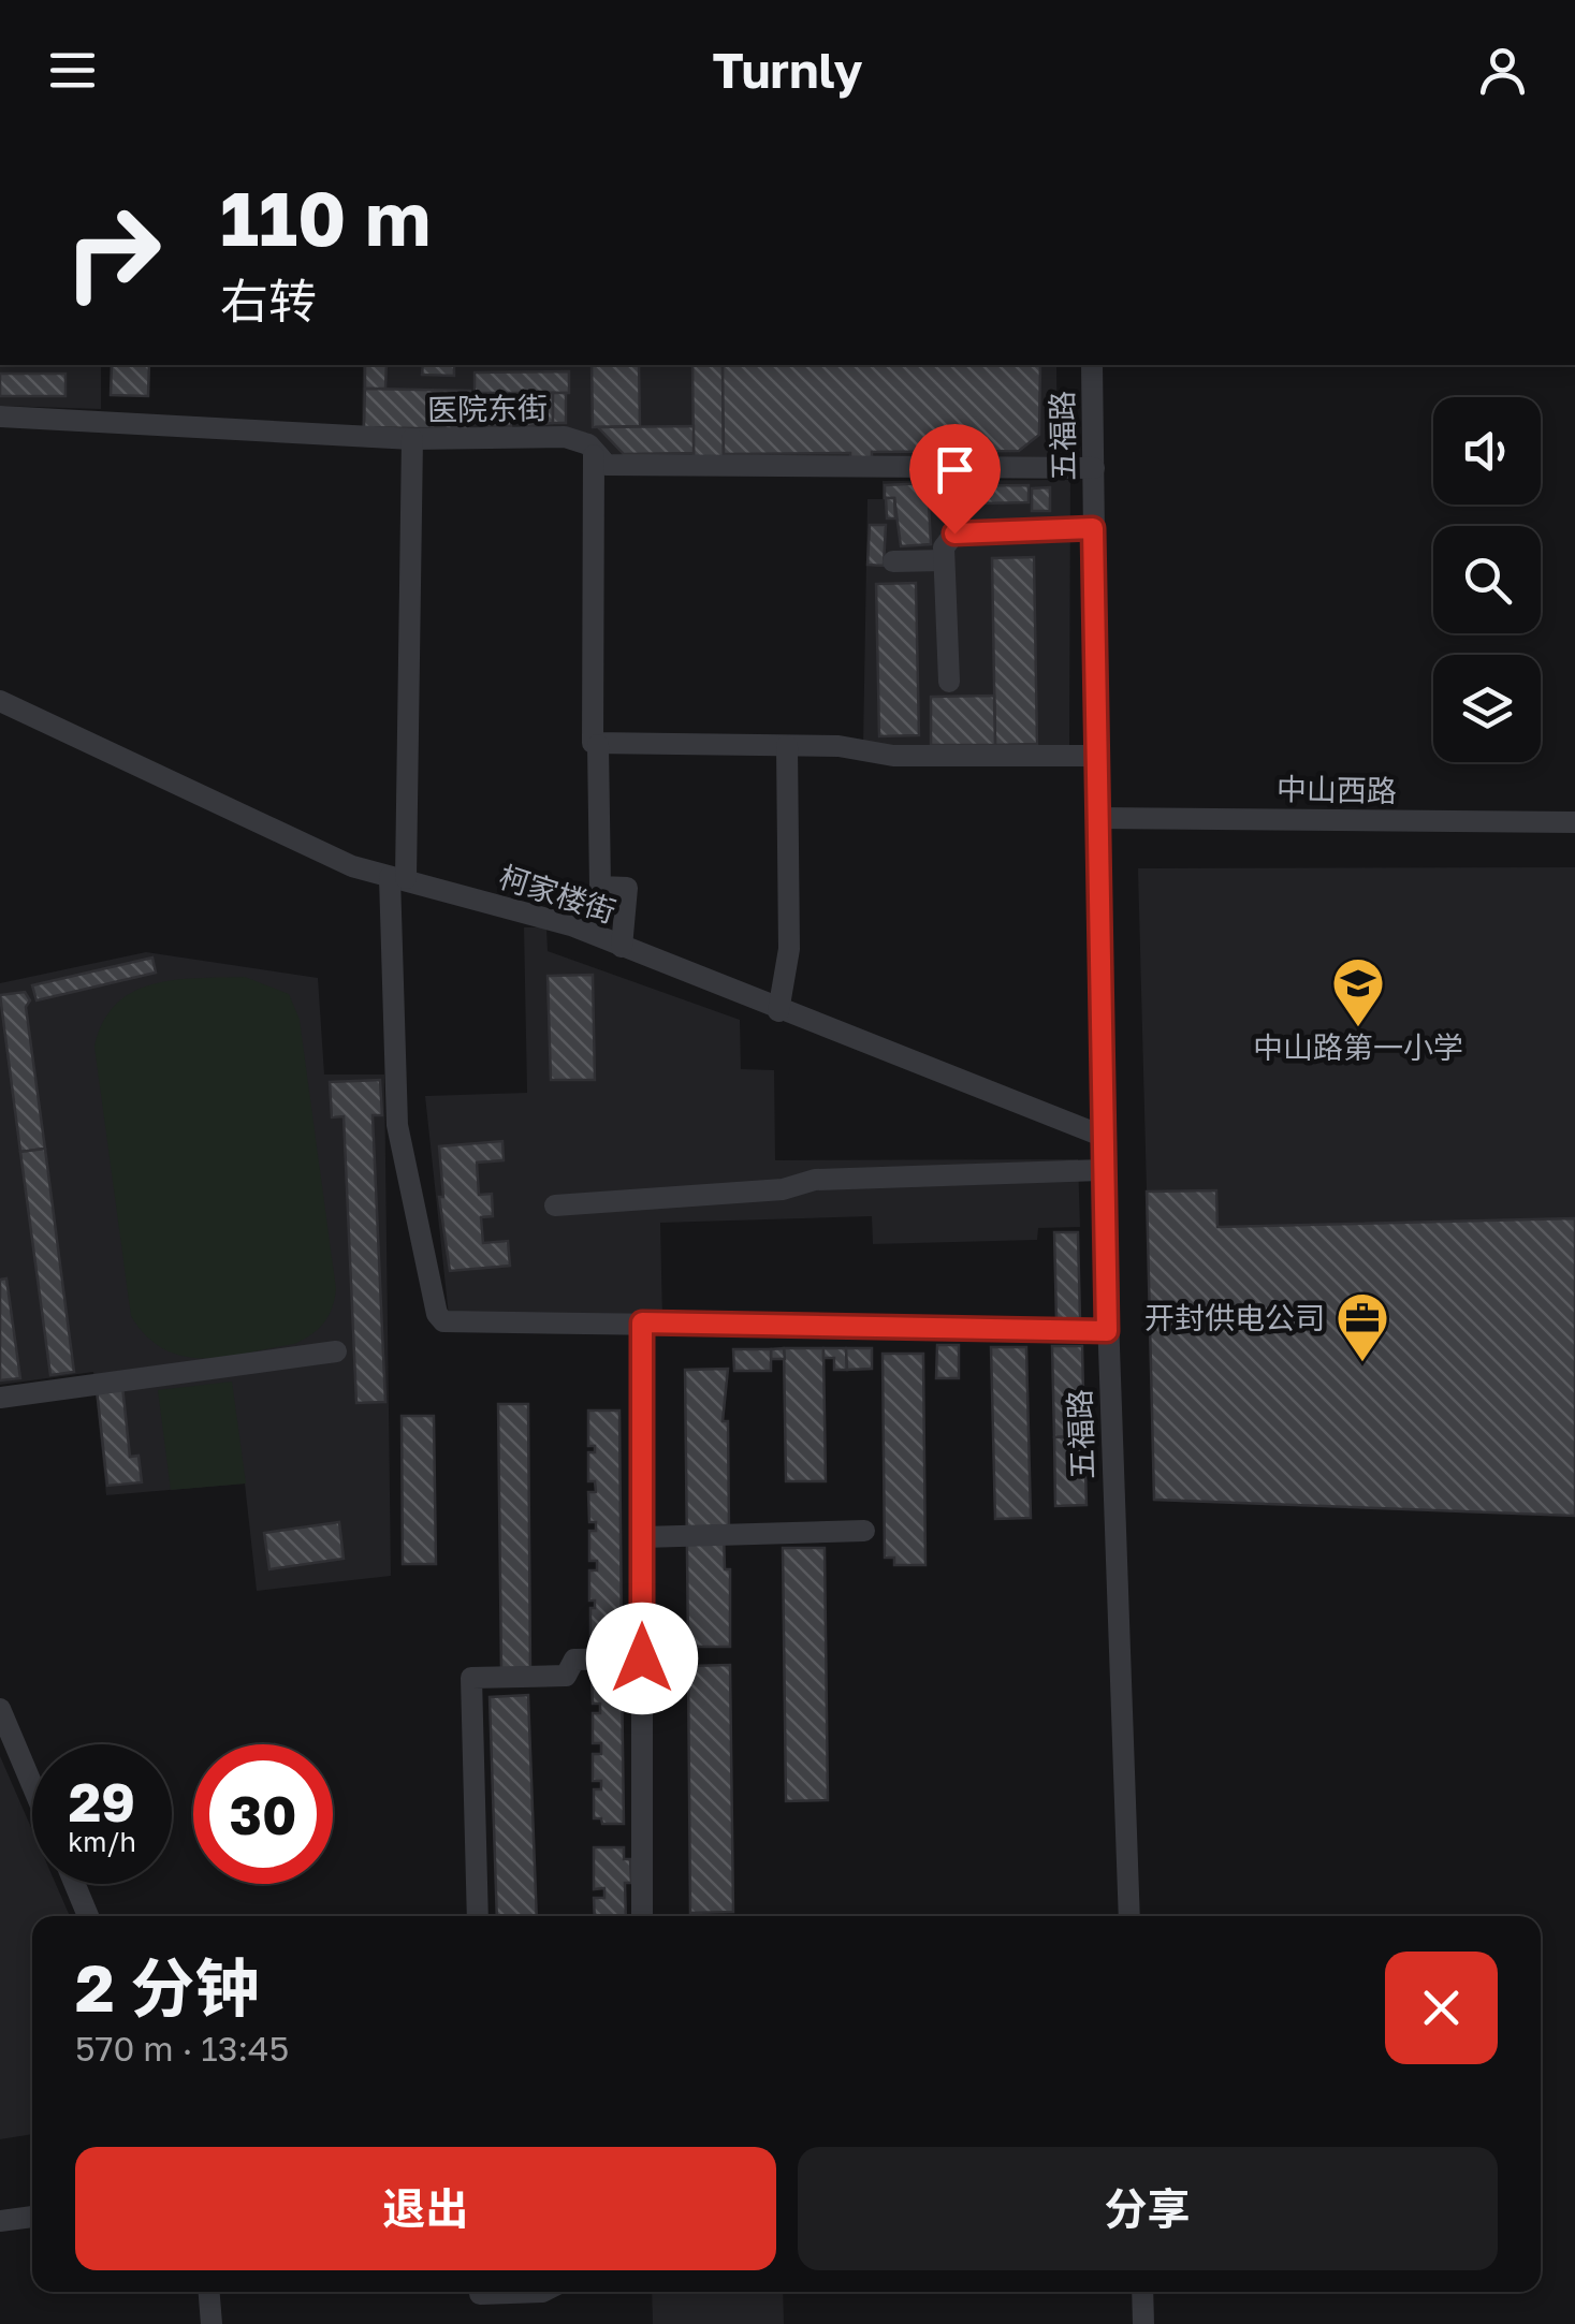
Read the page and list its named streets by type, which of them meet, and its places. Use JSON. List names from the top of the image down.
{
  "streets": {
    "street": [
      "医院东街",
      "五福路",
      "中山西路",
      "柯家楼街"
    ]
  },
  "crossings": [
    ["医院东街", "五福路"],
    ["五福路", "中山西路"],
    ["五福路", "柯家楼街"]
  ],
  "places": {
    "school or university": ["中山路第一小学"],
    "office": ["开封供电公司"]
  },
  "page": {
    "header": "Turnly",
    "turn": ["110 m", "右转"],
    "speed": "29 km/h",
    "limit": "30",
    "heading": ["2 分钟", "570 m · 13:45"],
    "buttons": ["退出", "分享"]
  }
}
